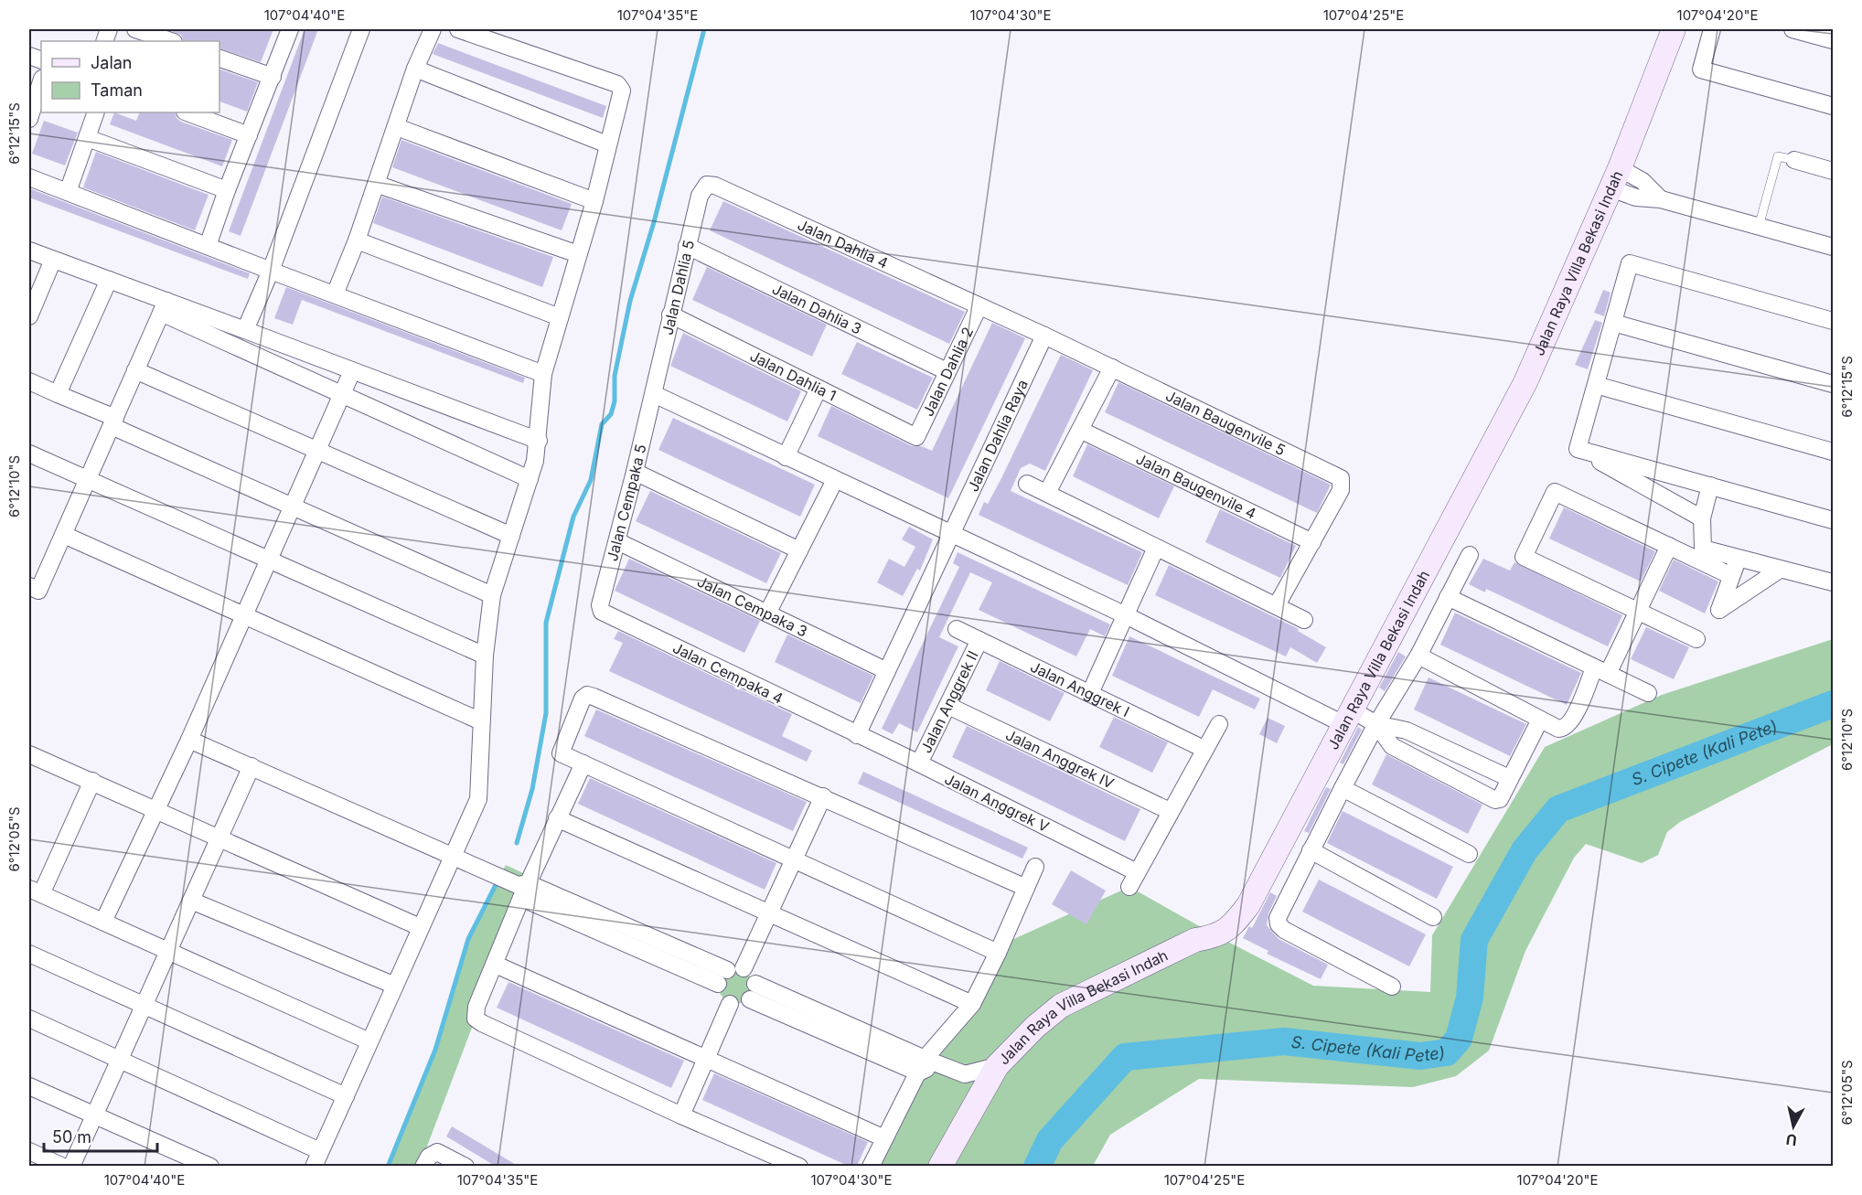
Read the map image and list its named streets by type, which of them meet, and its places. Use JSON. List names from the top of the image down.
{
  "streets": {
    "main road": ["Jalan Raya Villa Bekasi Indah"],
    "street": [
      "Jalan Dahlia 4",
      "Jalan Dahlia 5",
      "Jalan Dahlia 3",
      "Jalan Dahlia 2",
      "Jalan Dahlia 1",
      "Jalan Baugenvile 5",
      "Jalan Dahlia Raya",
      "Jalan Baugenvile 4",
      "Jalan Cempaka 5",
      "Jalan Cempaka 3",
      "Jalan Cempaka 4",
      "Jalan Anggrek I",
      "Jalan Anggrek II",
      "Jalan Anggrek IV",
      "Jalan Anggrek V"
    ]
  },
  "crossings": [
    ["Jalan Dahlia 4", "Jalan Dahlia 5"],
    ["Jalan Dahlia 4", "Jalan Dahlia 2"],
    ["Jalan Dahlia 4", "Jalan Baugenvile 5"],
    ["Jalan Dahlia 4", "Jalan Dahlia Raya"],
    ["Jalan Dahlia 5", "Jalan Dahlia 3"],
    ["Jalan Dahlia 5", "Jalan Dahlia 1"],
    ["Jalan Dahlia 5", "Jalan Cempaka 5"],
    ["Jalan Dahlia 3", "Jalan Dahlia 2"],
    ["Jalan Dahlia 2", "Jalan Dahlia 1"],
    ["Jalan Baugenvile 5", "Jalan Dahlia Raya"],
    ["Jalan Baugenvile 5", "Jalan Baugenvile 4"],
    ["Jalan Dahlia Raya", "Jalan Cempaka 3"],
    ["Jalan Dahlia Raya", "Jalan Cempaka 4"],
    ["Jalan Dahlia Raya", "Jalan Anggrek V"],
    ["Jalan Cempaka 5", "Jalan Cempaka 3"],
    ["Jalan Cempaka 5", "Jalan Cempaka 4"],
    ["Jalan Cempaka 4", "Jalan Anggrek V"],
    ["Jalan Anggrek I", "Jalan Anggrek II"],
    ["Jalan Anggrek II", "Jalan Anggrek IV"],
    ["Jalan Anggrek II", "Jalan Anggrek V"],
    ["Jalan Anggrek IV", "Jalan Anggrek V"]
  ],
  "water": ["S. Cipete (Kali Pete)"],
  "legend": ["Jalan", "Taman"],
  "scale_bar": "50 m",
  "north": "bottom",
  "coordinates": [
    "107°04'40\"E",
    "107°04'35\"E",
    "107°04'30\"E",
    "107°04'25\"E",
    "107°04'20\"E",
    "6°12'15\"S",
    "6°12'10\"S",
    "6°12'05\"S"
  ]
}
